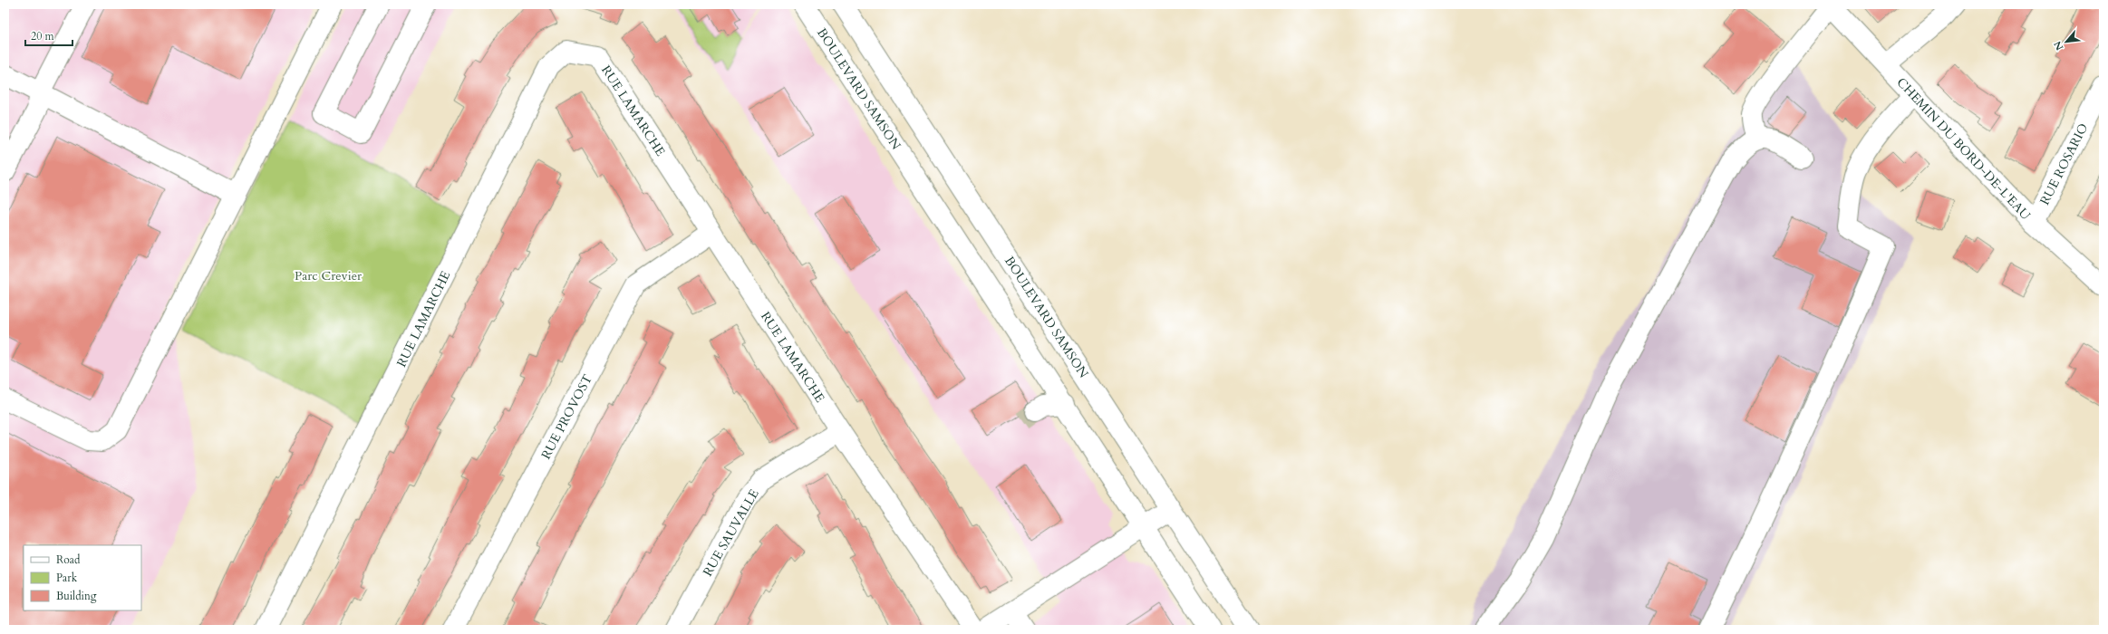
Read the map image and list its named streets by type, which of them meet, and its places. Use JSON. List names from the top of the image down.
{
  "streets": {
    "street": [
      "BOULEVARD SAMSON",
      "RUE LAMARCHE",
      "CHEMIN DU BORD-DE-L'EAU",
      "RUE ROSARIO",
      "RUE PROVOST",
      "RUE SAUVALLE"
    ]
  },
  "crossings": [
    ["RUE LAMARCHE", "RUE PROVOST"],
    ["RUE LAMARCHE", "RUE SAUVALLE"],
    ["CHEMIN DU BORD-DE-L'EAU", "RUE ROSARIO"]
  ],
  "parks": ["Parc Crevier"],
  "legend": ["Road", "Park", "Building"],
  "scale_bar": "20 m",
  "north": "bottom left"
}
